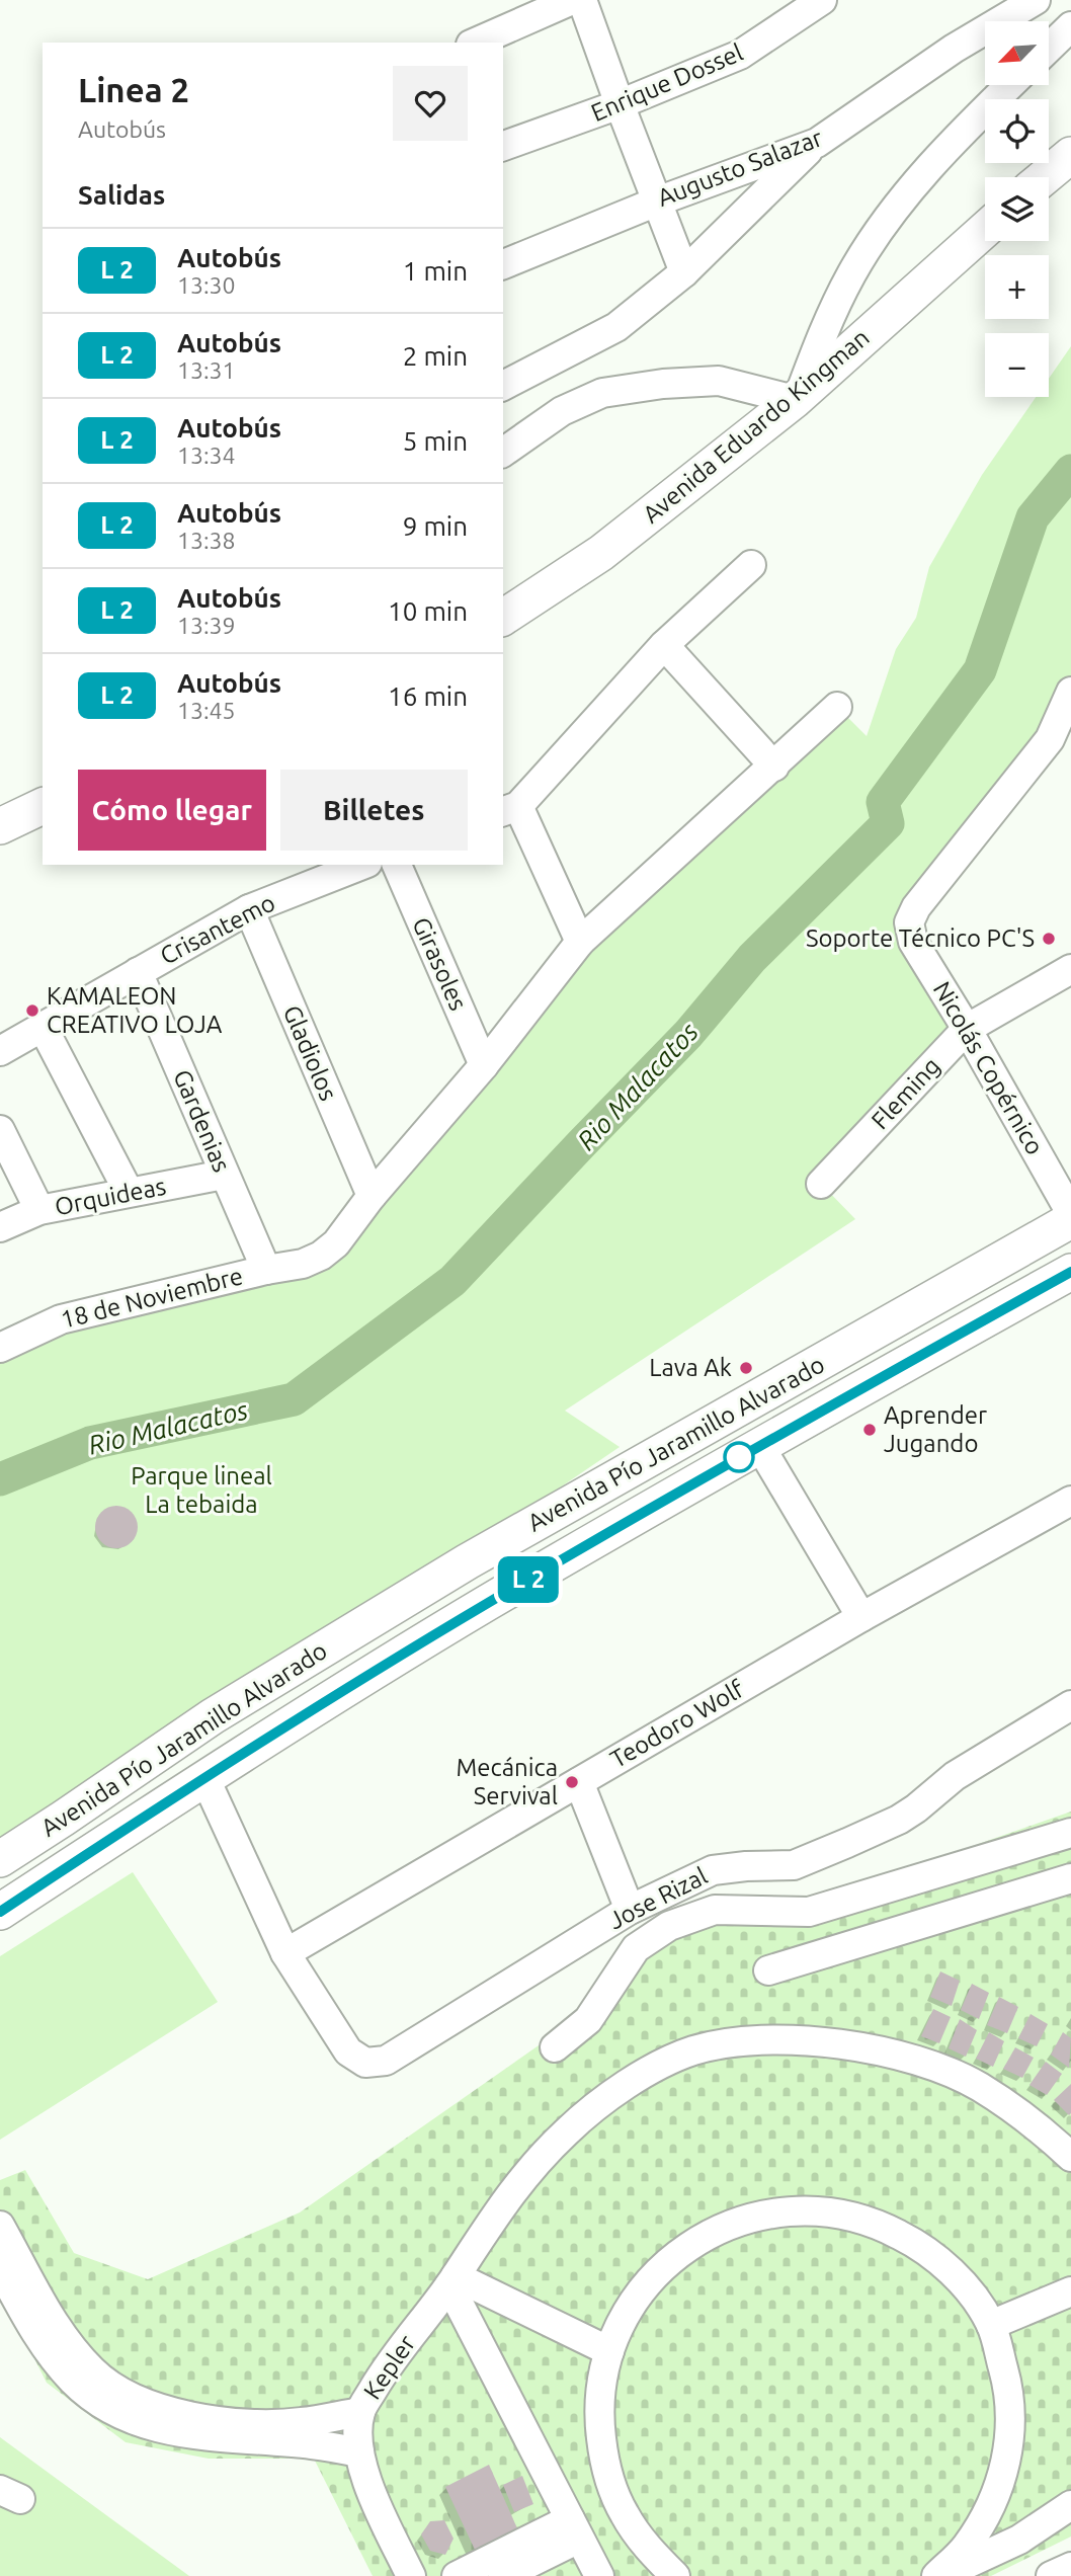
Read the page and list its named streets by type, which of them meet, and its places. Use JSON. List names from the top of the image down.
{
  "streets": {
    "main road": ["Avenida Eduardo Kingman", "Avenida Pío Jaramillo Alvarado"],
    "street": [
      "Enrique Dossel",
      "Augusto Salazar",
      "Crisantemo",
      "Girasoles",
      "Gladiolos",
      "Nicolás Copérnico",
      "Fleming",
      "Gardenias",
      "Orquideas",
      "18 de Noviembre",
      "Teodoro Wolf",
      "Jose Rizal",
      "Kepler"
    ]
  },
  "crossings": [
    ["Crisantemo", "Gladiolos"],
    ["Crisantemo", "Gardenias"],
    ["Girasoles", "18 de Noviembre"],
    ["Gladiolos", "18 de Noviembre"],
    ["Nicolás Copérnico", "Fleming"],
    ["Gardenias", "Orquideas"],
    ["Gardenias", "18 de Noviembre"],
    ["Teodoro Wolf", "Jose Rizal"]
  ],
  "water": ["Rio Malacatos"],
  "parks": ["Parque lineal La tebaida"],
  "places": [
    "Soporte Técnico PC'S",
    "KAMALEON CREATIVO LOJA",
    "Lava Ak",
    "Aprender Jugando",
    "Mecánica Servival"
  ],
  "north": "bottom left",
  "page": {
    "on_map": "L 2",
    "map_buttons": ["+", "−"],
    "heading": [
      ["Linea 2", "Autobús"],
      "Salidas"
    ],
    "list": [
      {
        "mark": "L 2",
        "name": "Autobús",
        "note": "13:30",
        "value": "1 min"
      },
      {
        "mark": "L 2",
        "name": "Autobús",
        "note": "13:31",
        "value": "2 min"
      },
      {
        "mark": "L 2",
        "name": "Autobús",
        "note": "13:34",
        "value": "5 min"
      },
      {
        "mark": "L 2",
        "name": "Autobús",
        "note": "13:38",
        "value": "9 min"
      },
      {
        "mark": "L 2",
        "name": "Autobús",
        "note": "13:39",
        "value": "10 min"
      },
      {
        "mark": "L 2",
        "name": "Autobús",
        "note": "13:45",
        "value": "16 min"
      }
    ],
    "buttons": ["Cómo llegar", "Billetes"]
  }
}
